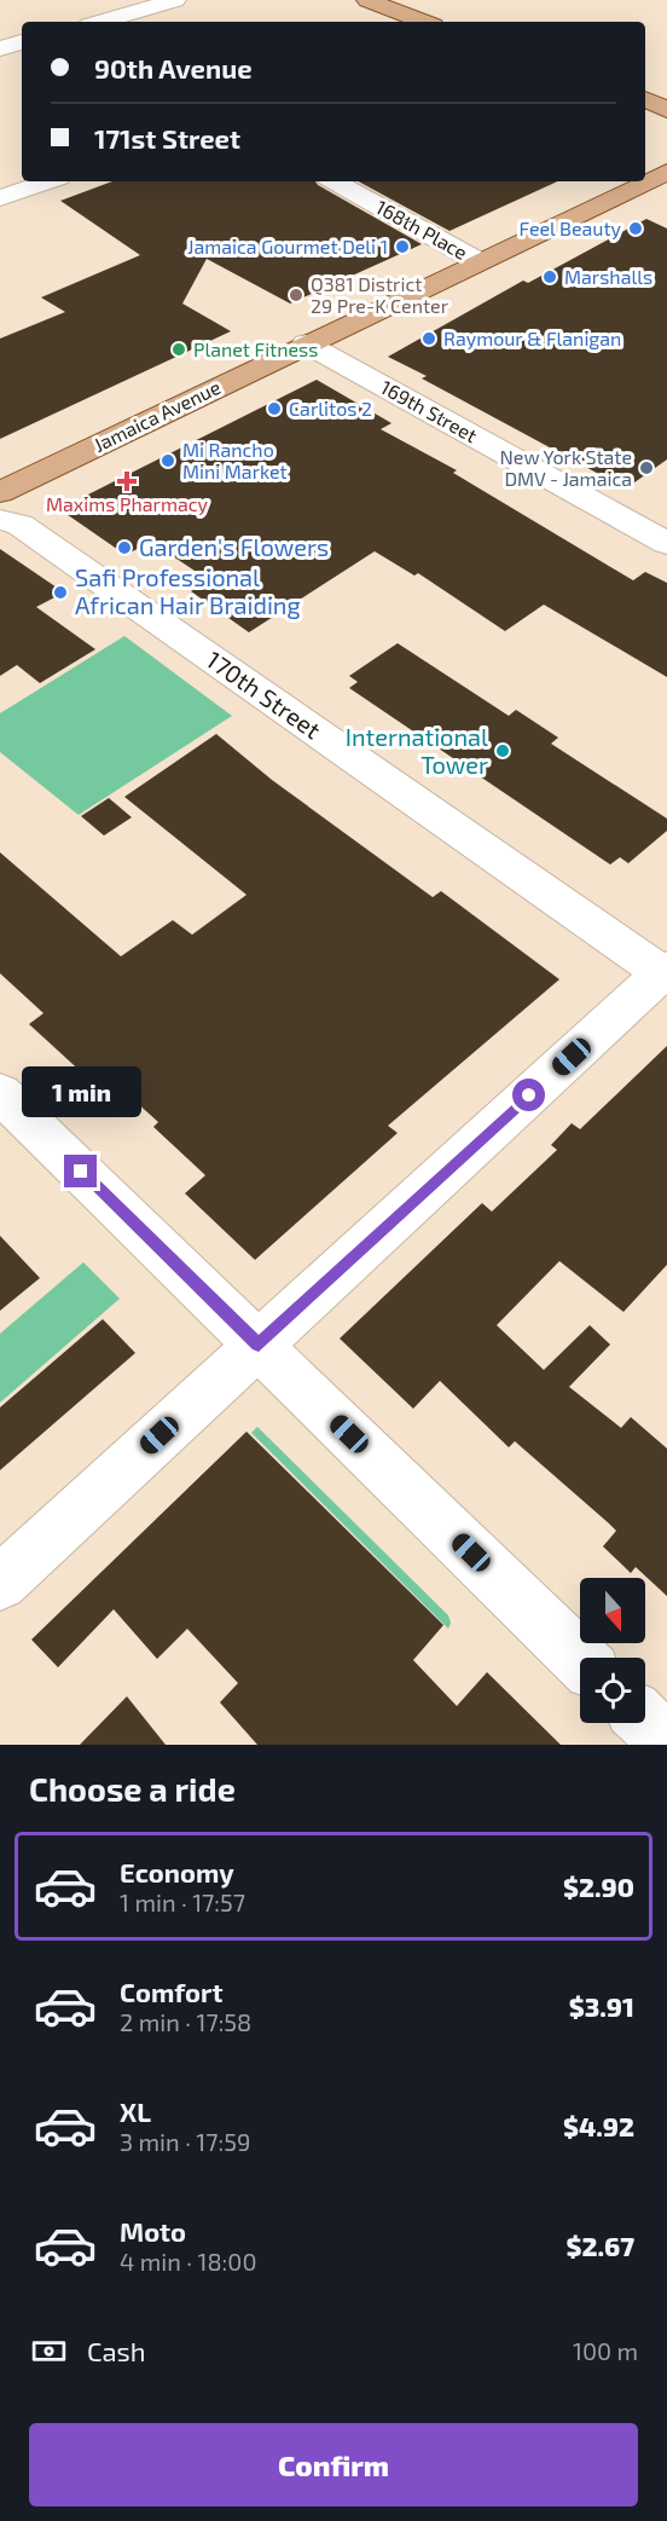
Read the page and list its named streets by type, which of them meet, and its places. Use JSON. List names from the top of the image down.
{
  "streets": {
    "main road": ["Jamaica Avenue"],
    "street": ["168th Place", "169th Street", "170th Street"]
  },
  "crossings": [
    ["168th Place", "Jamaica Avenue"],
    ["169th Street", "Jamaica Avenue"]
  ],
  "places": {
    "other": [
      "Feel Beauty",
      "Jamaica Gourmet Deli 1",
      "Marshalls",
      "Q381 District 29 Pre-K Center",
      "Raymour & Flanigan",
      "Planet Fitness",
      "Carlitos 2",
      "Mi Rancho Mini Market",
      "New York State DMV - Jamaica",
      "Garden's Flowers",
      "Safi Professional African Hair Braiding",
      "International Tower"
    ],
    "health": ["Maxims Pharmacy"]
  },
  "north": "bottom",
  "page": {
    "banner": ["90th Avenue", "171st Street"],
    "bubble": "1 min",
    "heading": "Choose a ride",
    "list": [
      {
        "name": "Economy",
        "note": "1 min · 17:57",
        "value": "$2.90"
      },
      {
        "name": "Comfort",
        "note": "2 min · 17:58",
        "value": "$3.91"
      },
      {
        "name": "XL",
        "note": "3 min · 17:59",
        "value": "$4.92"
      },
      {
        "name": "Moto",
        "note": "4 min · 18:00",
        "value": "$2.67"
      }
    ],
    "pay": ["Cash", "100 m"],
    "buttons": "Confirm"
  }
}
